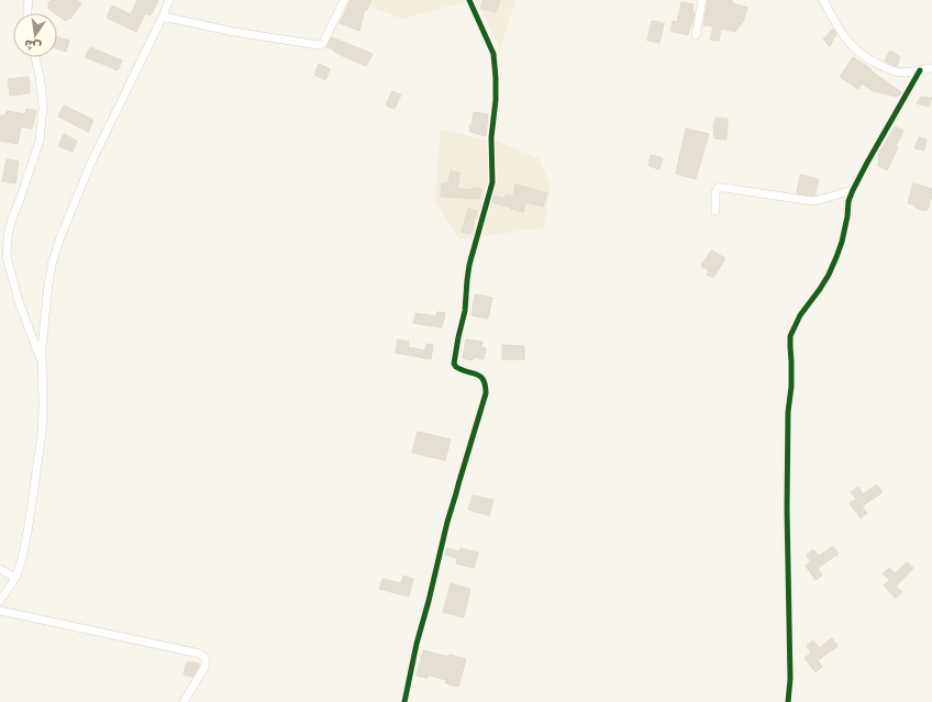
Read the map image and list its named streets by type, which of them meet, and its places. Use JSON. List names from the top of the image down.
{
  "north": "bottom"
}
